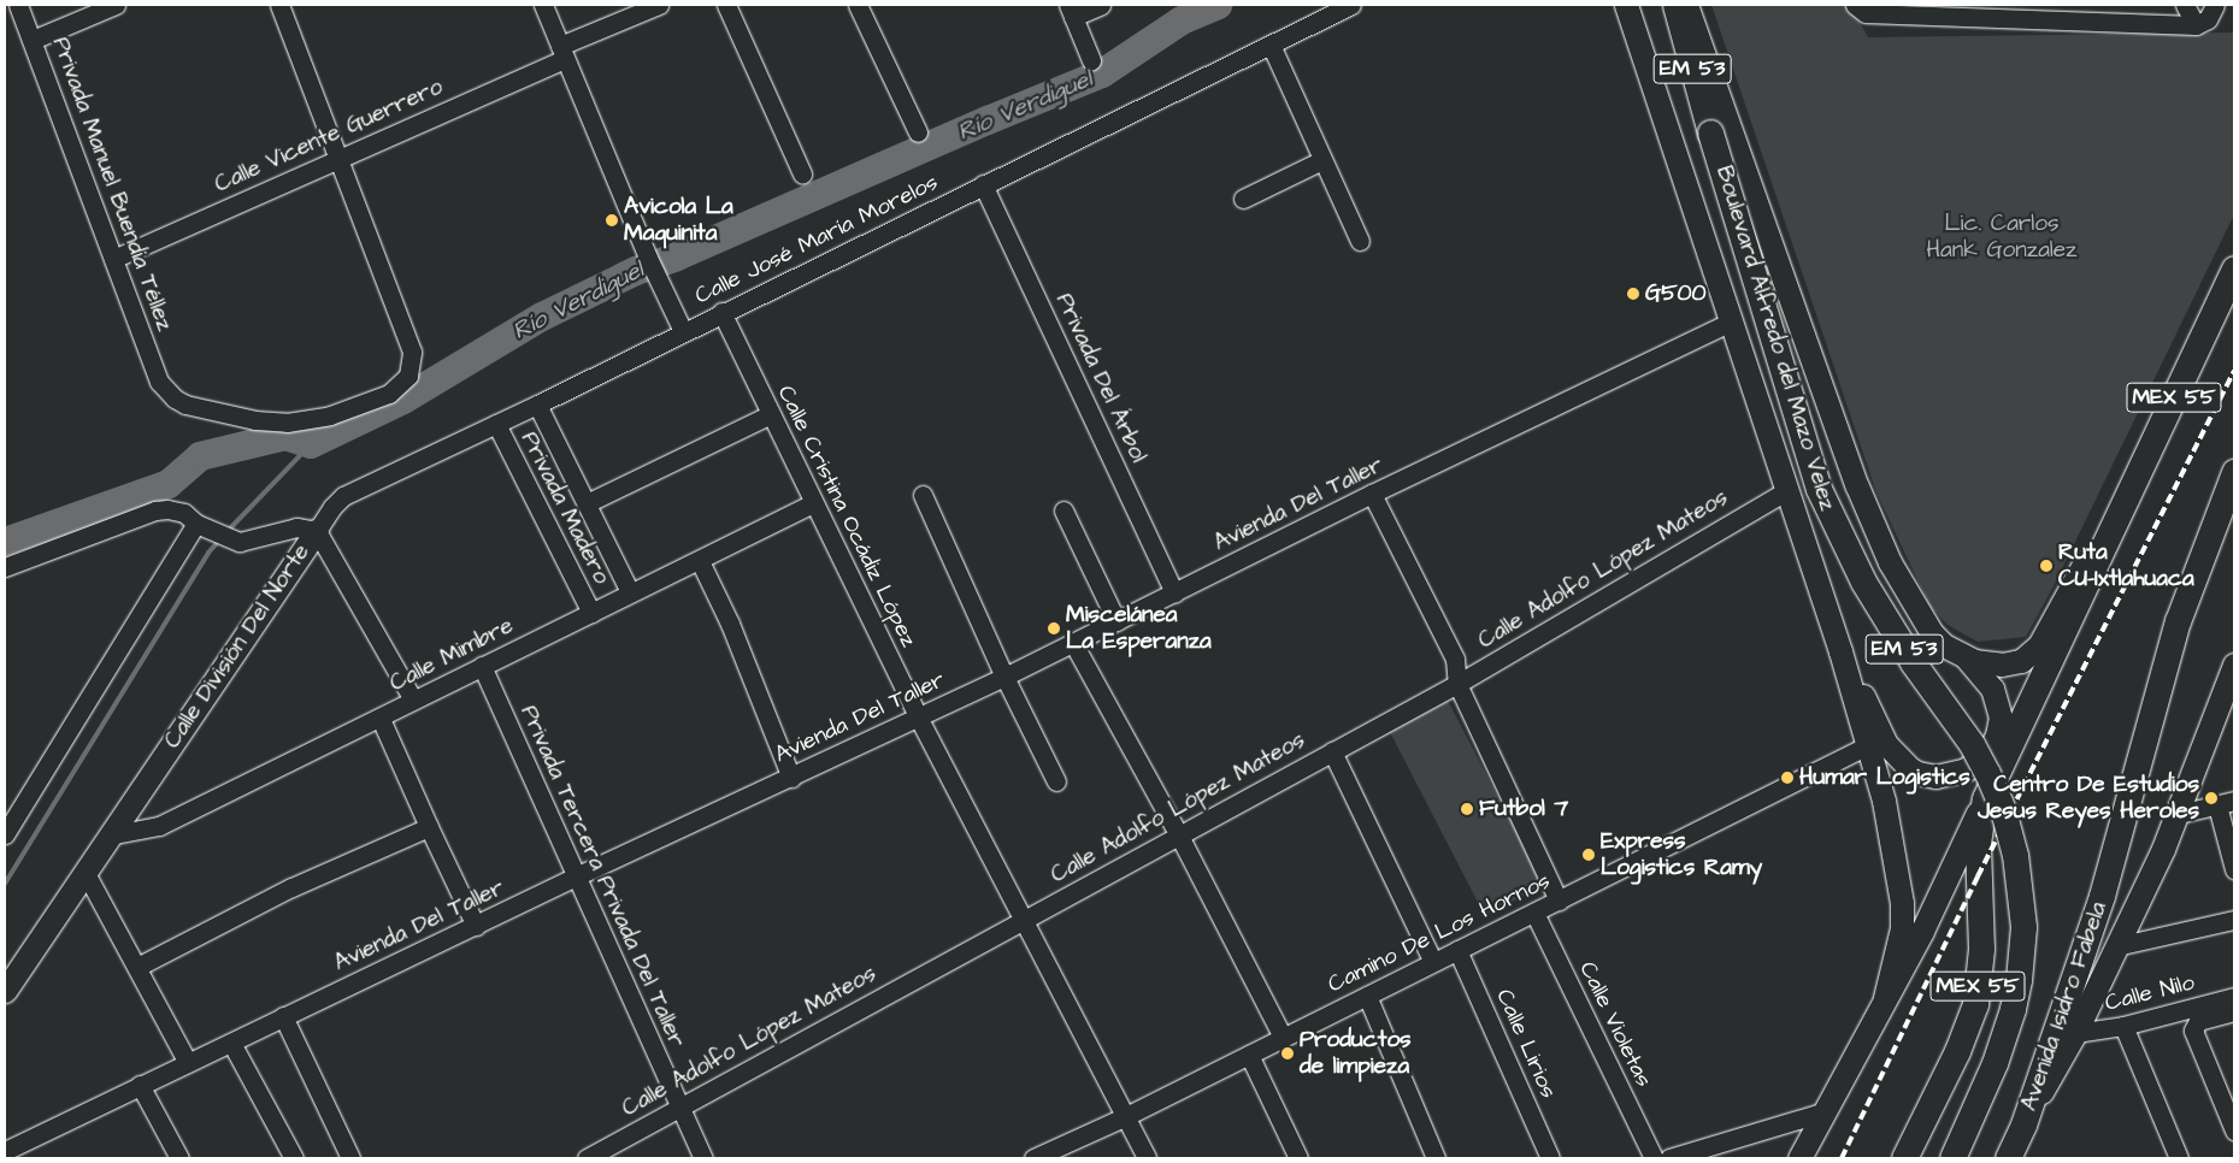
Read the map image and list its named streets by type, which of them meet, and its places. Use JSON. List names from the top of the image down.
{
  "streets": {
    "highway": [
      "EM 53",
      "Boulevard Alfredo del Mazo Velez",
      "MEX 55",
      "Avenida Isidro Fabela"
    ],
    "main road": ["Calle División Del Norte"],
    "street": [
      "Calle Vicente Guerrero",
      "Privada Manuel Buendía Téllez",
      "Calle José María Morelos",
      "Privada Del Árbol",
      "Avienda Del Taller",
      "Privada Madero",
      "Calle Cristina Ocádiz López",
      "Calle Adolfo López Mateos",
      "Calle Mimbre",
      "Privada Tercera Privada Del Taller",
      "Camino De Los Hornos",
      "Calle Nilo",
      "Calle Violetas",
      "Calle Lirios"
    ]
  },
  "crossings": [
    ["Calle Vicente Guerrero", "Privada Manuel Buendía Téllez"],
    ["Calle José María Morelos", "Privada Del Árbol"],
    ["Calle José María Morelos", "Privada Madero"],
    ["Calle José María Morelos", "Calle Cristina Ocádiz López"],
    ["Calle José María Morelos", "Calle División Del Norte"],
    ["Boulevard Alfredo del Mazo Velez", "Avienda Del Taller"],
    ["Boulevard Alfredo del Mazo Velez", "Calle Adolfo López Mateos"],
    ["Boulevard Alfredo del Mazo Velez", "Camino De Los Hornos"],
    ["Privada Del Árbol", "Avienda Del Taller"],
    ["Avienda Del Taller", "Calle Cristina Ocádiz López"],
    ["Avienda Del Taller", "Privada Tercera Privada Del Taller"],
    ["Privada Madero", "Calle Mimbre"],
    ["Calle Cristina Ocádiz López", "Calle Adolfo López Mateos"],
    ["Calle Cristina Ocádiz López", "Calle Mimbre"],
    ["Calle Cristina Ocádiz López", "Camino De Los Hornos"],
    ["Calle Adolfo López Mateos", "Privada Tercera Privada Del Taller"],
    ["Calle División Del Norte", "Calle Mimbre"],
    ["Calle Mimbre", "Privada Tercera Privada Del Taller"],
    ["Camino De Los Hornos", "Calle Violetas"],
    ["Camino De Los Hornos", "Calle Lirios"],
    ["Calle Nilo", "Avenida Isidro Fabela"]
  ],
  "water": ["Río Verdiguel"],
  "parks": ["Lic. Carlos Hank Gonzalez"],
  "places": [
    "Avicola La Maquinita",
    "G500",
    "Ruta CU-Ixtlahuaca",
    "Miscelánea La Esperanza",
    "Humar Logistics",
    "Centro De Estudios Jesus Reyes Heroles",
    "Futbol 7",
    "Express Logistics Ramy",
    "Productos de limpieza"
  ]
}
